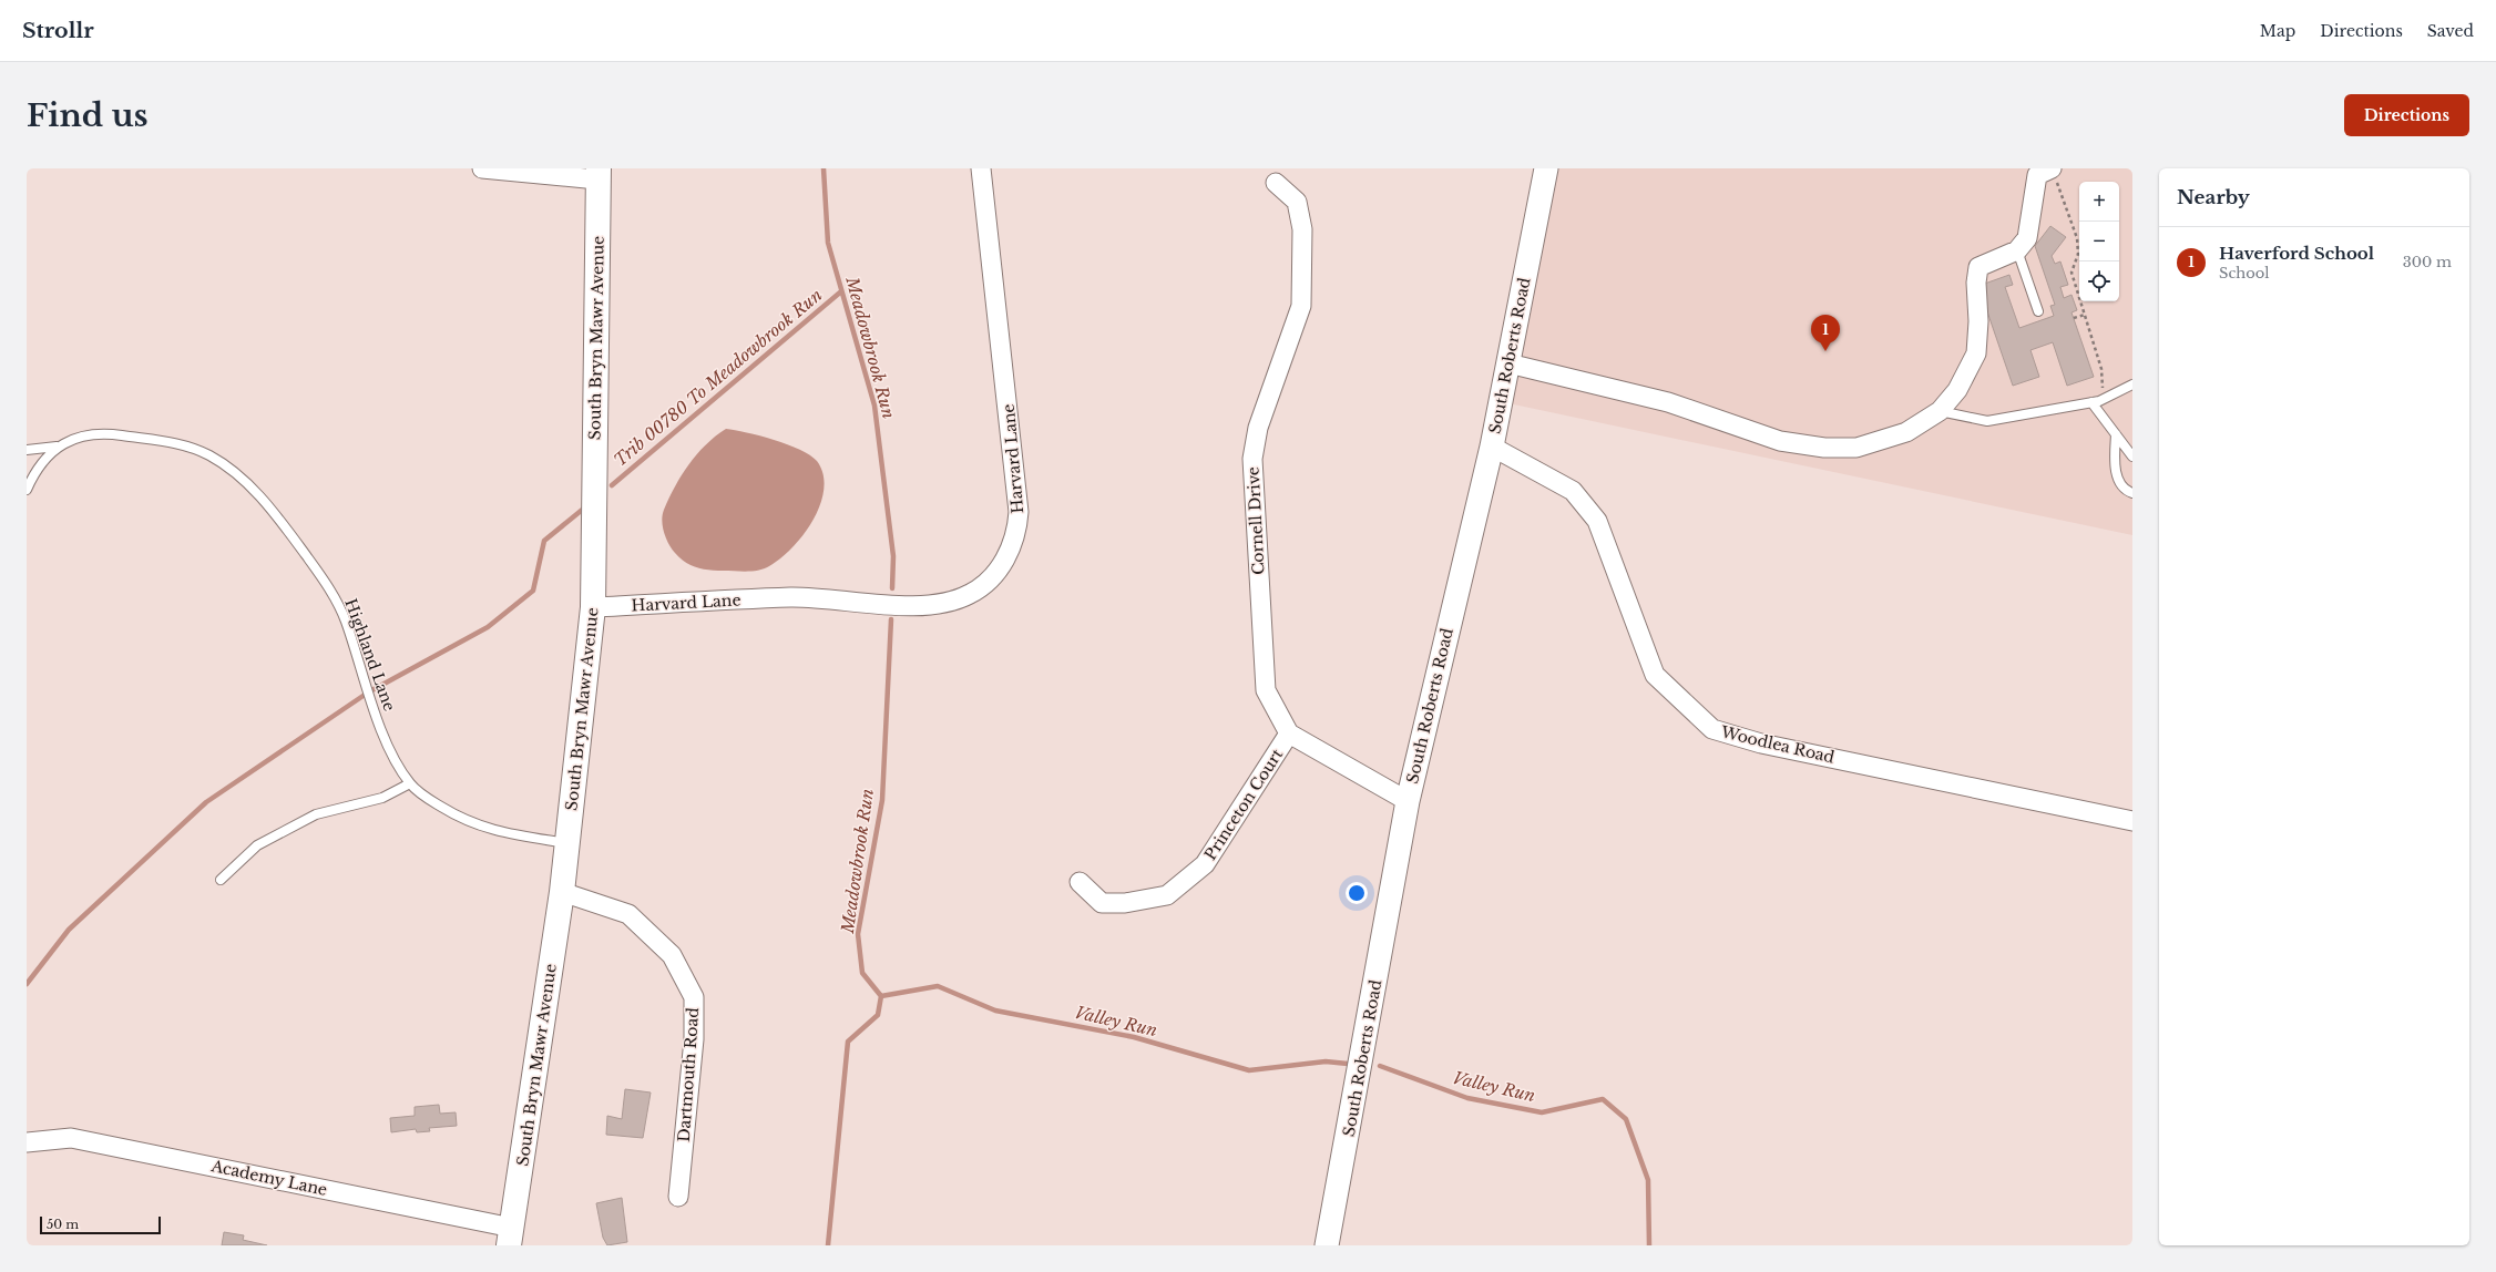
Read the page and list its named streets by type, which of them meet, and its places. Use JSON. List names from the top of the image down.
{
  "streets": {
    "main road": ["South Bryn Mawr Avenue"],
    "street": [
      "South Roberts Road",
      "Harvard Lane",
      "Cornell Drive",
      "Woodlea Road",
      "Princeton Court",
      "Dartmouth Road",
      "Academy Lane"
    ],
    "lane": ["Highland Lane"]
  },
  "crossings": [
    ["South Bryn Mawr Avenue", "Harvard Lane"],
    ["South Bryn Mawr Avenue", "Highland Lane"],
    ["South Bryn Mawr Avenue", "Dartmouth Road"],
    ["South Bryn Mawr Avenue", "Academy Lane"],
    ["South Roberts Road", "Woodlea Road"],
    ["Cornell Drive", "Princeton Court"]
  ],
  "water": ["Meadowbrook Run", "Trib 00780 To Meadowbrook Run", "Valley Run"],
  "scale_bar": "50 m",
  "page": {
    "header": "Strollr",
    "nav": ["Map", "Directions", "Saved"],
    "buttons": "Directions",
    "title": "Find us",
    "heading": "Nearby",
    "map_buttons": ["+", "−"],
    "list": [
      {
        "mark": "1",
        "name": "Haverford School",
        "note": "School",
        "value": "300 m"
      }
    ],
    "pins": "1",
    "scale": "50 m"
  }
}
